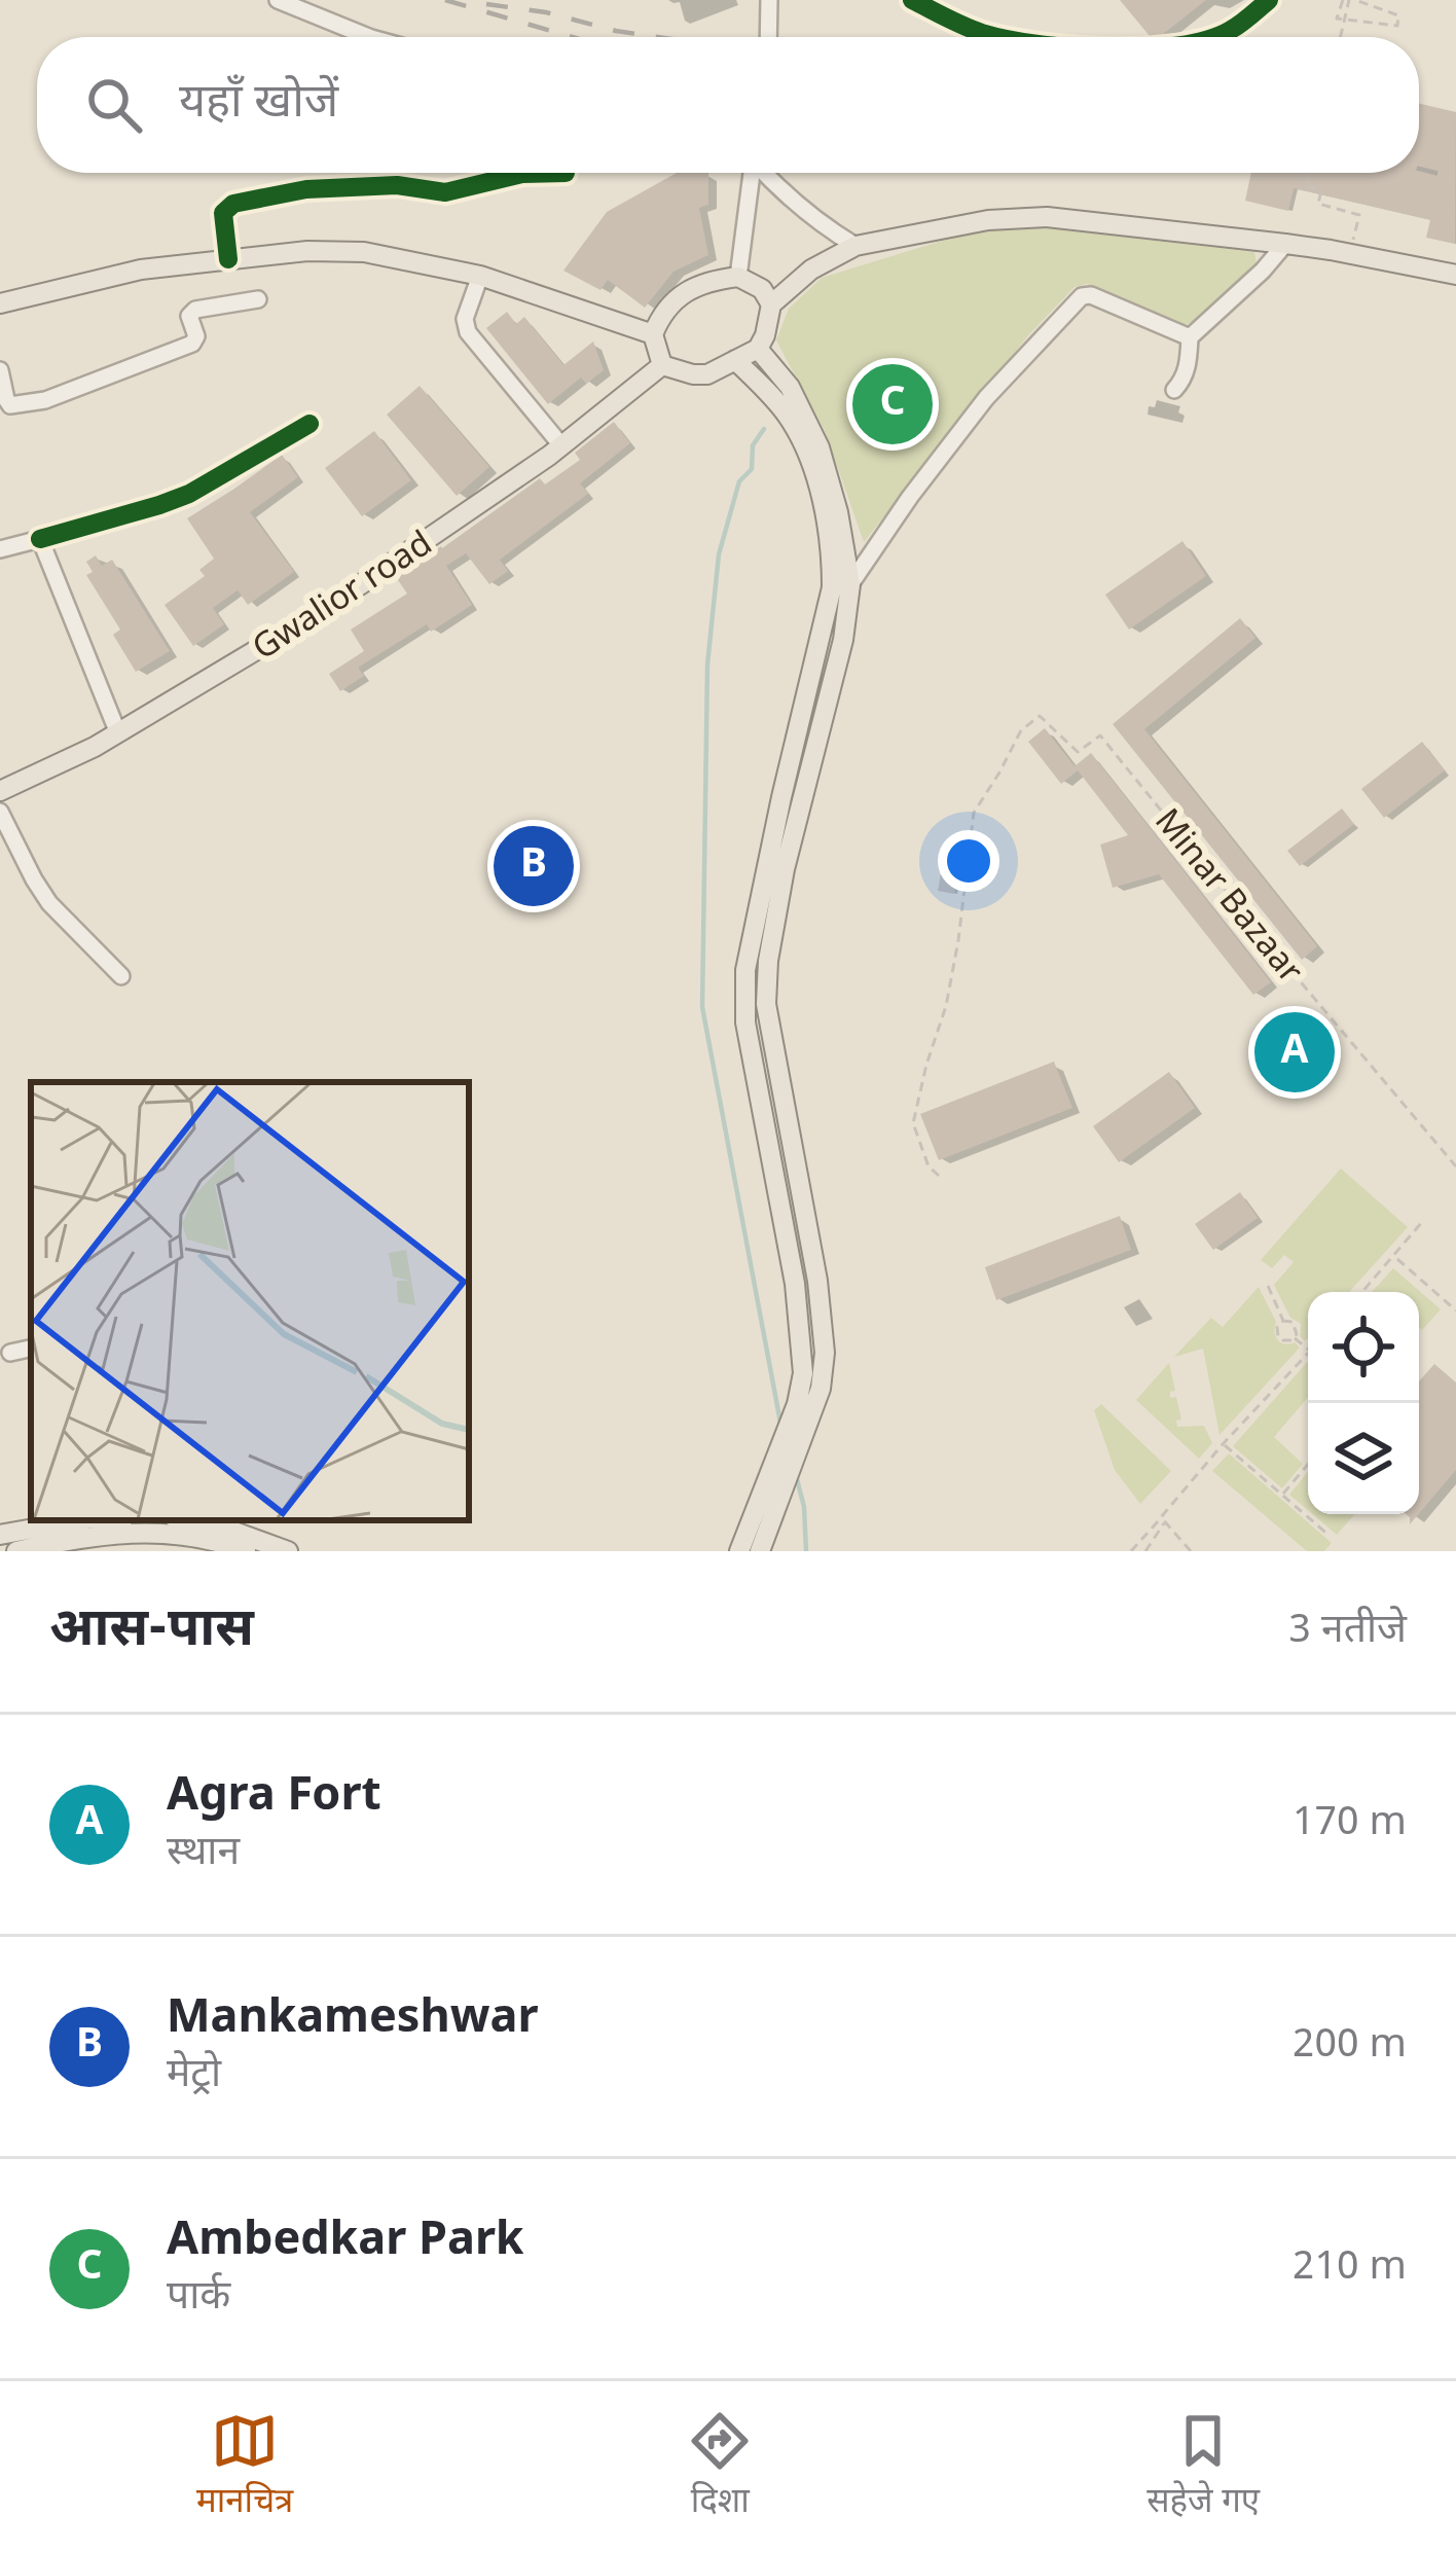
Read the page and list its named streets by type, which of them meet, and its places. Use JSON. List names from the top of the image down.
{
  "streets": {
    "main road": ["Gwalior road"],
    "path": ["Minar Bazaar"]
  },
  "page": {
    "search": "यहाँ खोजें",
    "pins": ["C", "B", "A"],
    "heading": ["आस-पास", "3 नतीजे"],
    "list": [
      {
        "mark": "A",
        "name": "Agra Fort",
        "note": "स्थान",
        "value": "170 m"
      },
      {
        "mark": "B",
        "name": "Mankameshwar",
        "note": "मेट्रो",
        "value": "200 m"
      },
      {
        "mark": "C",
        "name": "Ambedkar Park",
        "note": "पार्क",
        "value": "210 m"
      }
    ],
    "nav": ["मानचित्र", "दिशा", "सहेजे गए"]
  }
}
